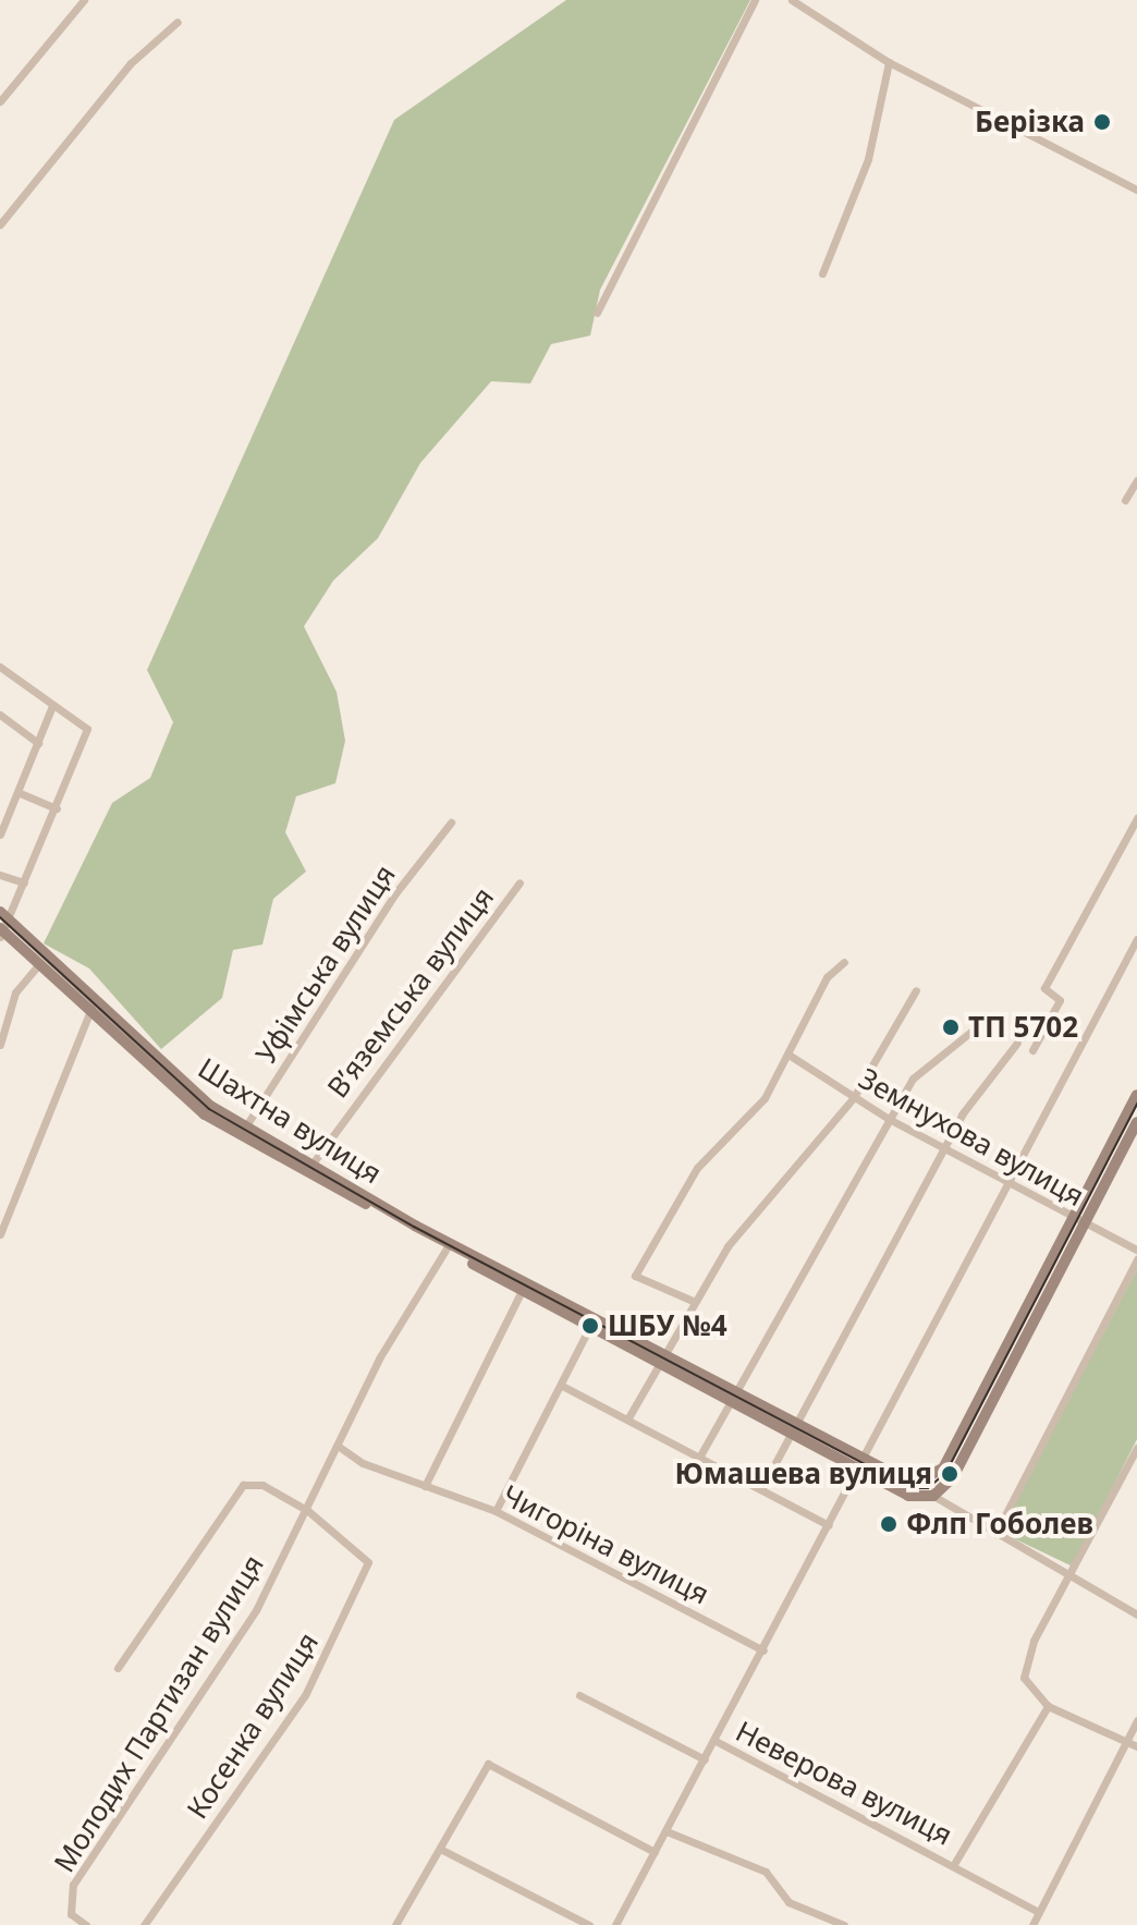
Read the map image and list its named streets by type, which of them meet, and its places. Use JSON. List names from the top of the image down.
{
  "streets": {
    "main road": ["Шахтна вулиця"],
    "street": [
      "Уфімська вулиця",
      "В’яземська вулиця",
      "Земнухова вулиця",
      "Чигоріна вулиця",
      "Молодих Партизан вулиця",
      "Косенка вулиця",
      "Неверова вулиця"
    ]
  },
  "crossings": [
    ["Уфімська вулиця", "Шахтна вулиця"],
    ["В’яземська вулиця", "Шахтна вулиця"],
    ["Шахтна вулиця", "Земнухова вулиця"],
    ["Шахтна вулиця", "Неверова вулиця"],
    ["Чигоріна вулиця", "Молодих Партизан вулиця"],
    ["Чигоріна вулиця", "Неверова вулиця"],
    ["Молодих Партизан вулиця", "Косенка вулиця"]
  ],
  "places": [
    "Берізка",
    "ТП 5702",
    "ШБУ №4",
    "Юмашева вулиця",
    "Флп Гоболев"
  ]
}
